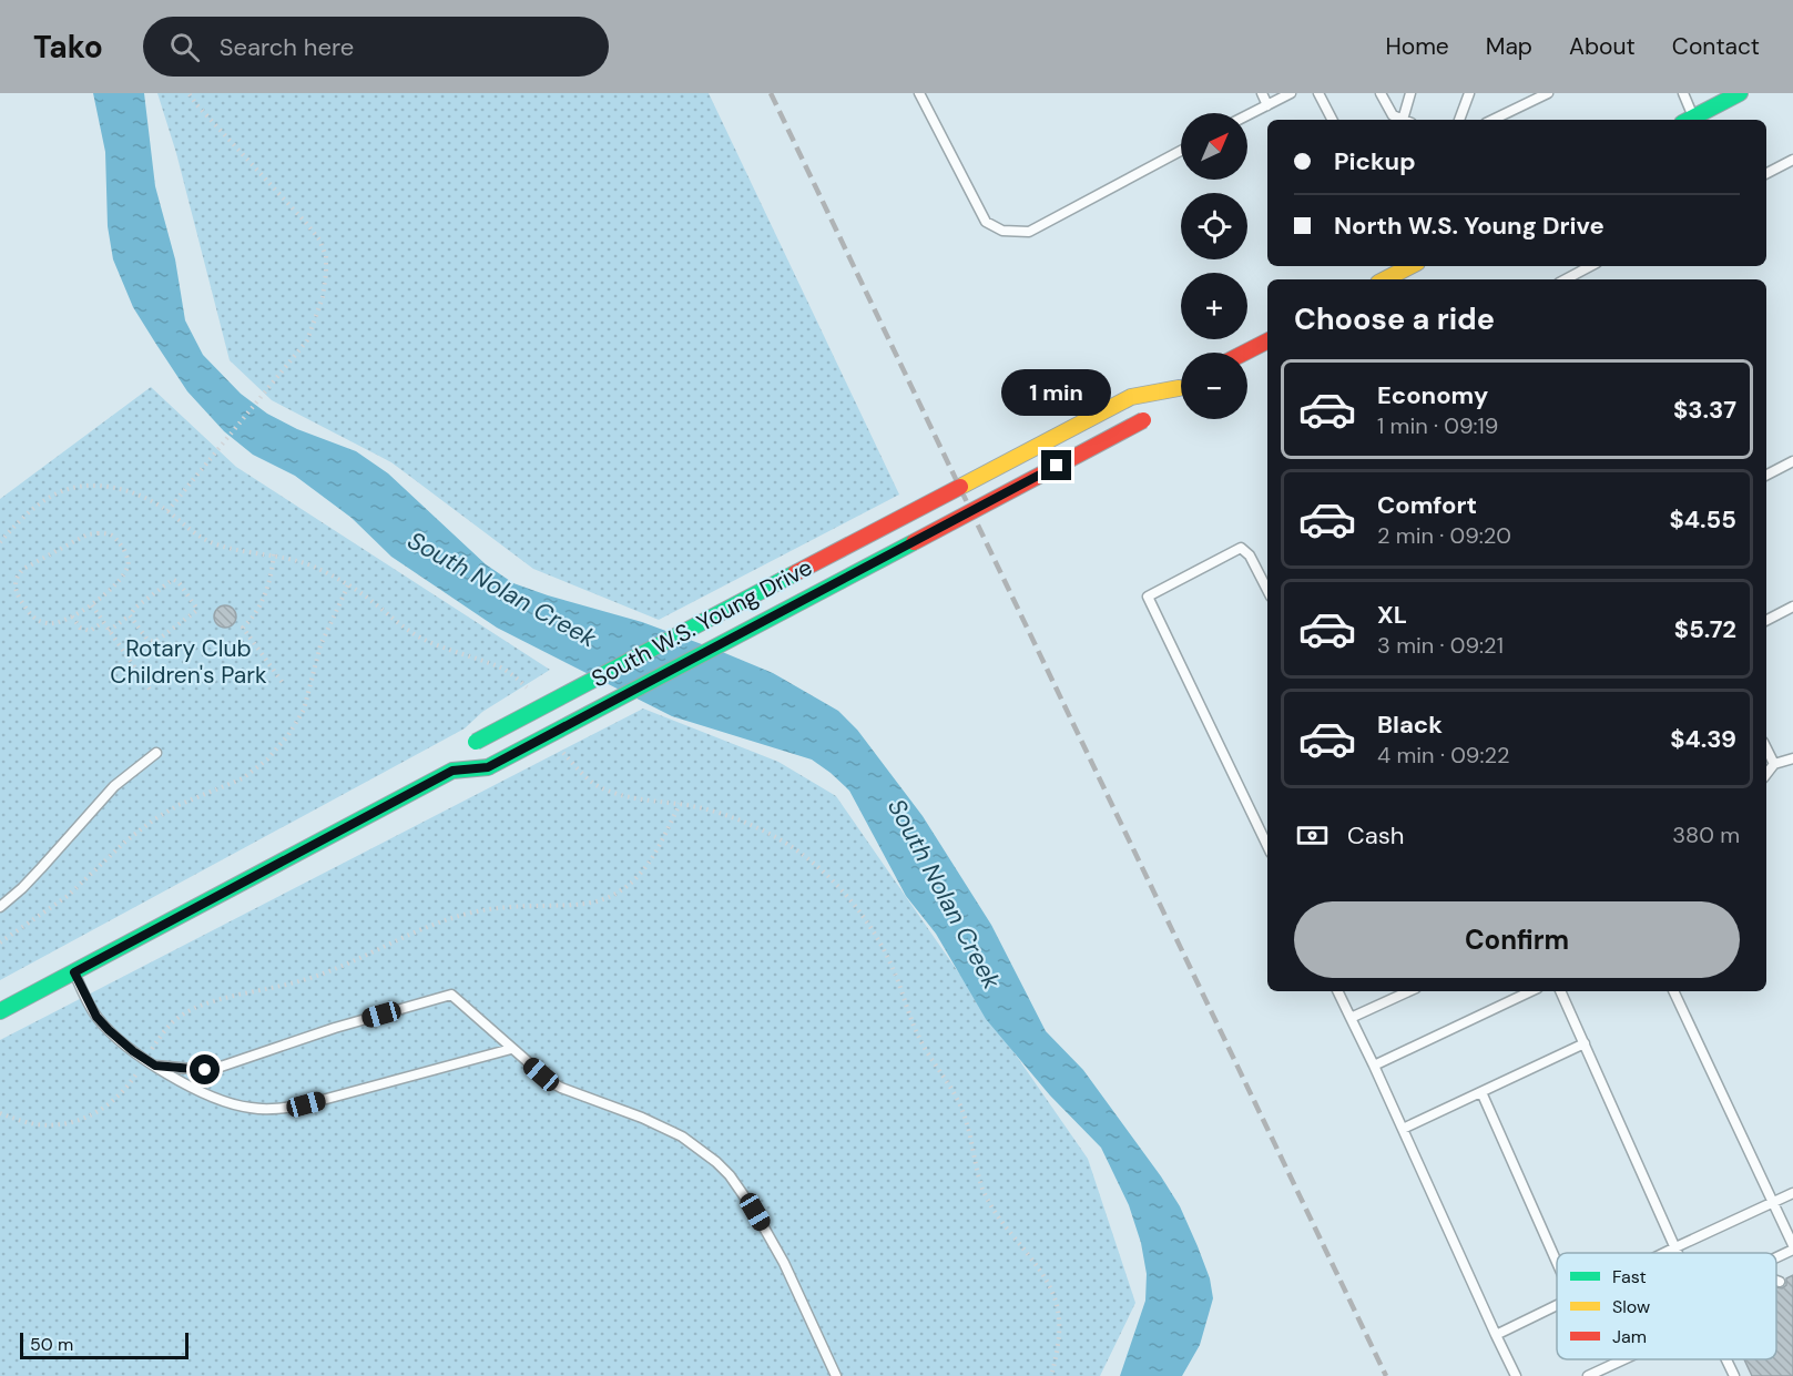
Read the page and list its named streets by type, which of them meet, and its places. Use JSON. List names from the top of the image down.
{
  "streets": {
    "main road": ["South W.S. Young Drive"]
  },
  "water": ["South Nolan Creek"],
  "parks": ["Rotary Club Children's Park"],
  "legend": ["Fast", "Slow", "Jam"],
  "scale_bar": "50 m",
  "north": "top right",
  "page": {
    "header": "Tako",
    "search": "Search here",
    "nav": [
      "Home",
      "Map",
      "About",
      "Contact"
    ],
    "map_buttons": ["+", "−"],
    "banner": ["Pickup", "North W.S. Young Drive"],
    "heading": "Choose a ride",
    "list": [
      {
        "name": "Economy",
        "note": "1 min · 09:19",
        "value": "$3.37"
      },
      {
        "name": "Comfort",
        "note": "2 min · 09:20",
        "value": "$4.55"
      },
      {
        "name": "XL",
        "note": "3 min · 09:21",
        "value": "$5.72"
      },
      {
        "name": "Black",
        "note": "4 min · 09:22",
        "value": "$4.39"
      }
    ],
    "bubble": "1 min",
    "pay": ["Cash", "380 m"],
    "buttons": "Confirm",
    "scale": "50 m"
  }
}
